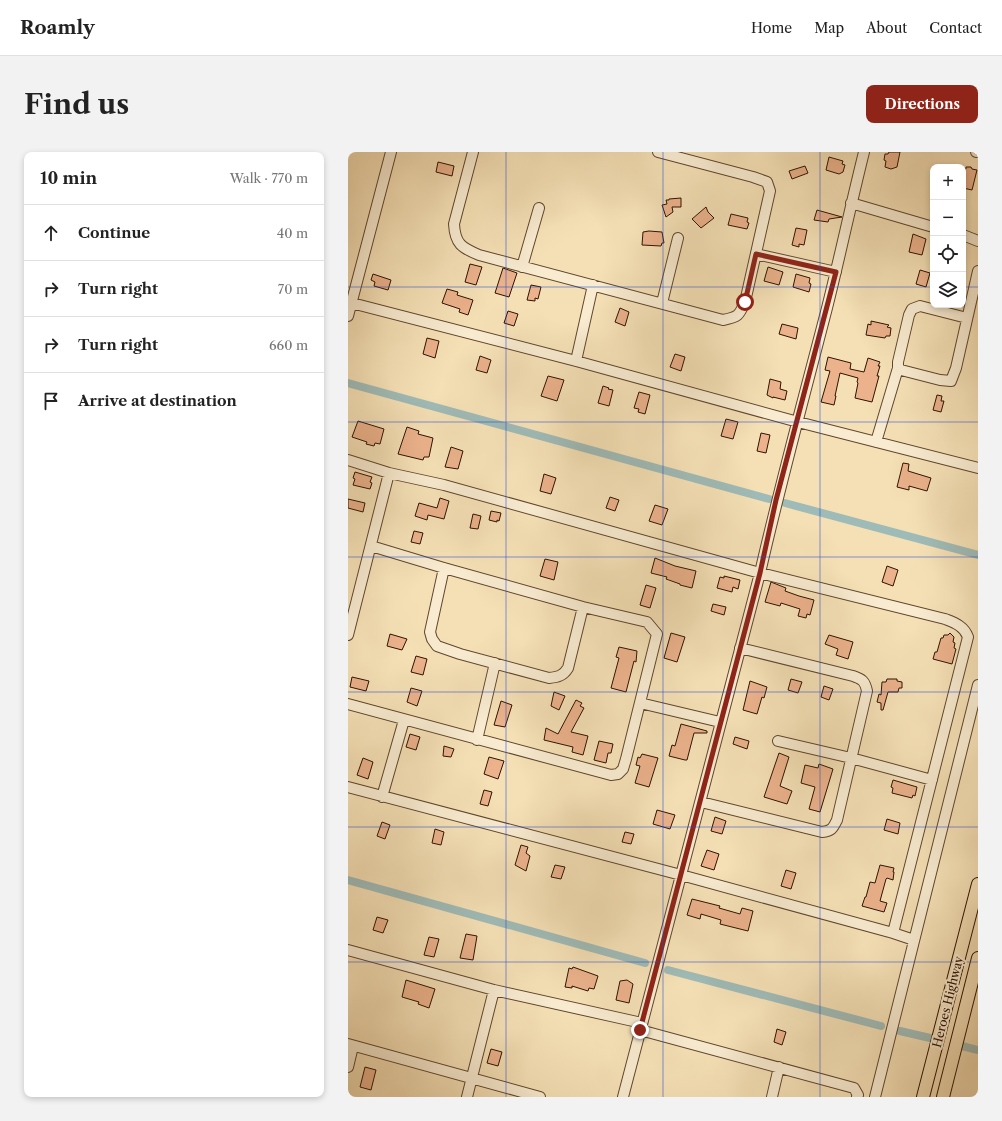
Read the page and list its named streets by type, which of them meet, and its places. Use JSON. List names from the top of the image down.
{
  "streets": {
    "main road": ["Heroes Highway"]
  },
  "page": {
    "header": "Roamly",
    "nav": [
      "Home",
      "Map",
      "About",
      "Contact"
    ],
    "buttons": "Directions",
    "title": "Find us",
    "heading": ["10 min", "Walk · 770 m"],
    "map_buttons": ["+", "−"],
    "list": [
      ["Continue", "40 m"],
      ["Turn right", "70 m"],
      ["Turn right", "660 m"],
      "Arrive at destination"
    ]
  }
}
